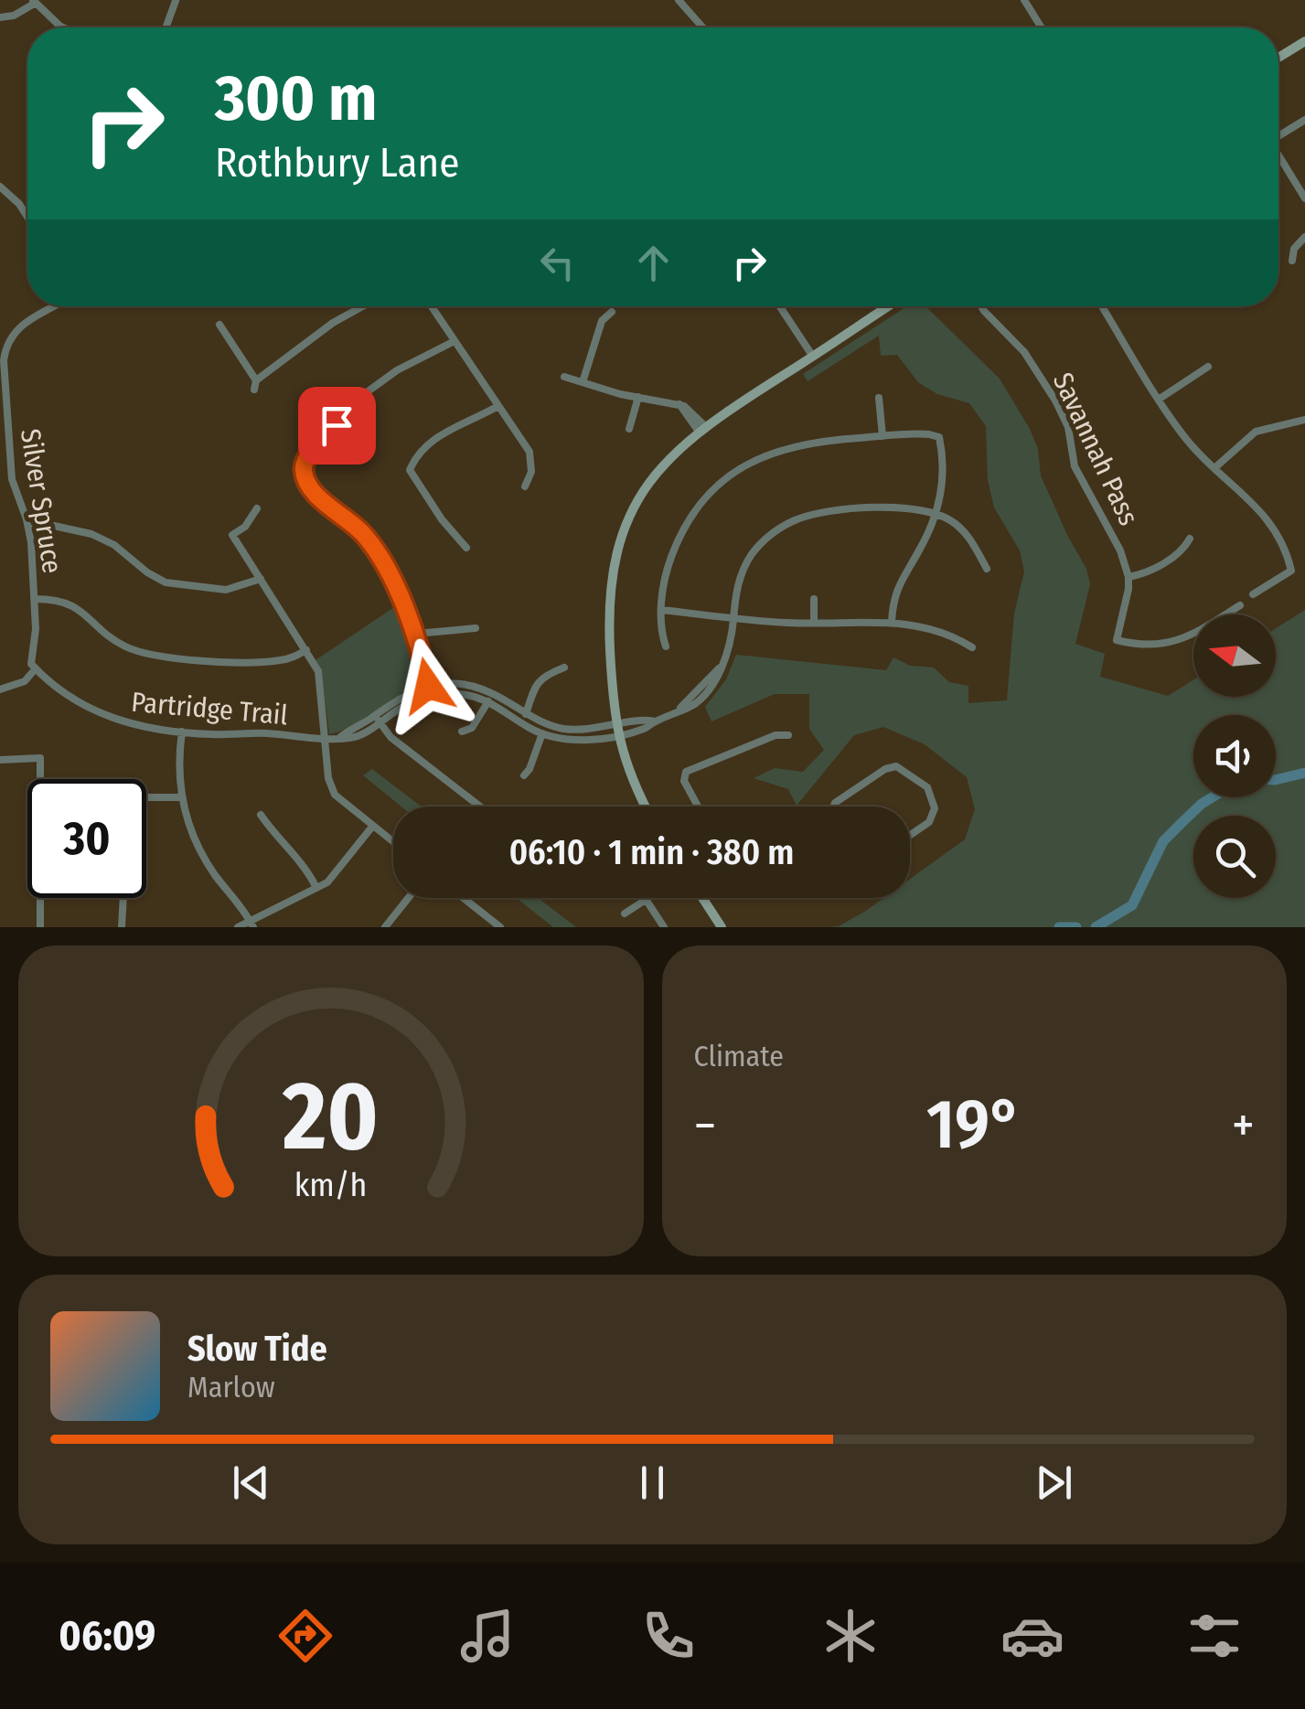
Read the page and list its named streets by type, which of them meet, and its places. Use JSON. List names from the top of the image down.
{
  "streets": {
    "street": ["Savannah Pass", "Silver Spruce", "Partridge Trail"]
  },
  "crossings": [
    ["Silver Spruce", "Partridge Trail"]
  ],
  "north": "left",
  "page": {
    "turn": ["300 m", "Rothbury Lane"],
    "limit": "30",
    "trip": "06:10 · 1 min · 380 m",
    "tile": "Climate",
    "heat": ["−", "19°", "+"],
    "song": ["Slow Tide", "Marlow"],
    "tabs": "06:09",
    "gauge": ["20", "km/h"]
  }
}
